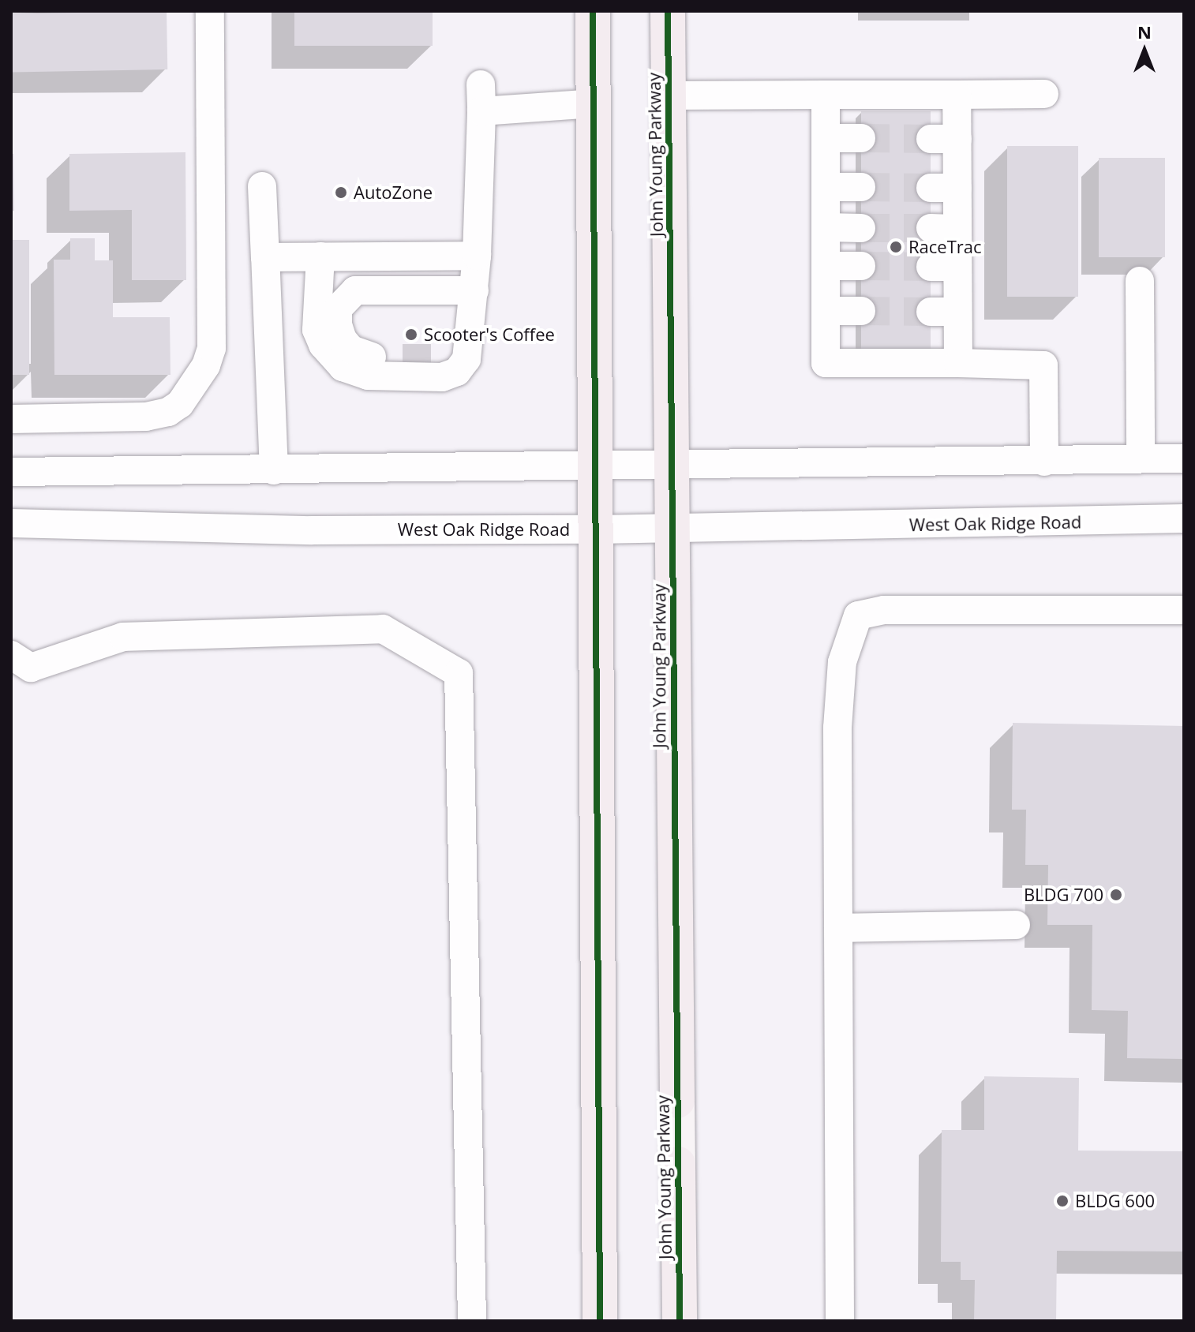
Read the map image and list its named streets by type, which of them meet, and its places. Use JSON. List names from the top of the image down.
{
  "streets": {
    "highway": ["John Young Parkway"],
    "street": ["West Oak Ridge Road"]
  },
  "crossings": [
    ["John Young Parkway", "West Oak Ridge Road"]
  ],
  "places": [
    "AutoZone",
    "RaceTrac",
    "Scooter's Coffee",
    "BLDG 700",
    "BLDG 600"
  ],
  "north": "top"
}
